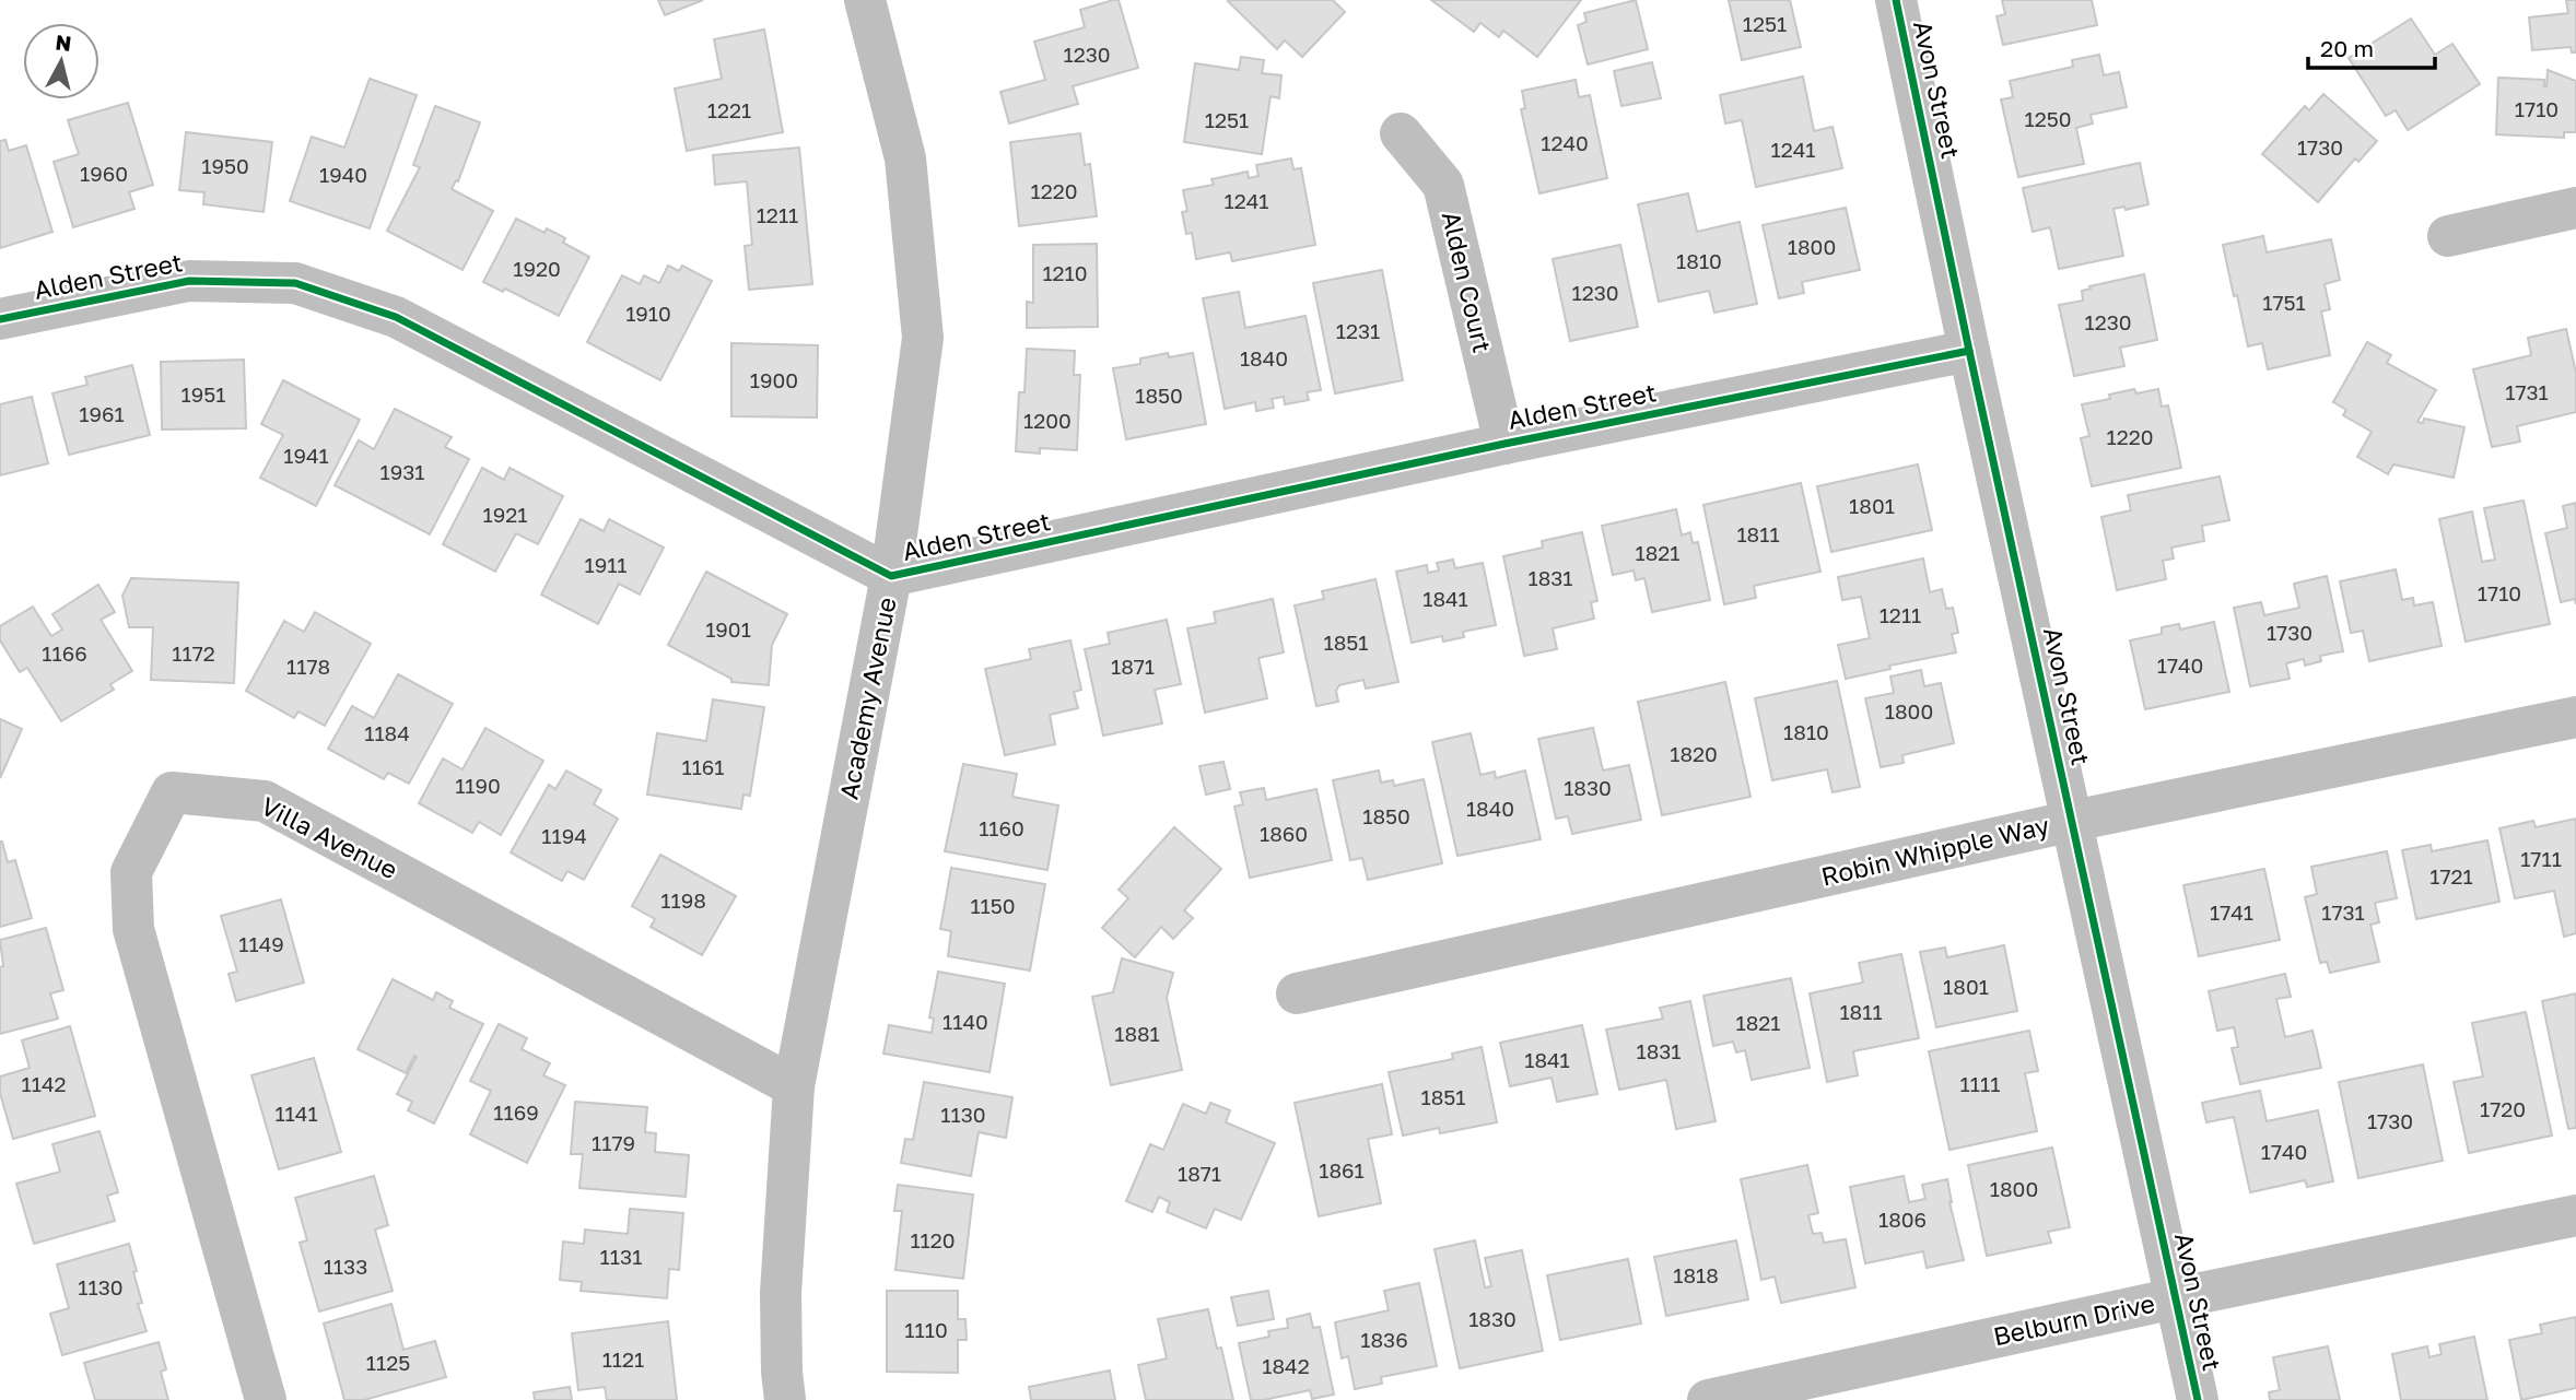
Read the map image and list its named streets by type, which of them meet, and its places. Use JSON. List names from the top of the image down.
{
  "streets": {
    "street": [
      "Avon Street",
      "Alden Street",
      "Alden Court",
      "Academy Avenue",
      "Villa Avenue",
      "Robin Whipple Way",
      "Belburn Drive"
    ]
  },
  "crossings": [
    ["Avon Street", "Alden Street"],
    ["Avon Street", "Robin Whipple Way"],
    ["Avon Street", "Belburn Drive"],
    ["Alden Street", "Alden Court"],
    ["Alden Street", "Academy Avenue"],
    ["Academy Avenue", "Villa Avenue"]
  ],
  "house_numbers": [
    "1251",
    "1230",
    "1710",
    "1221",
    "1250",
    "1251",
    "1240",
    "1730",
    "1241",
    "1950",
    "1960",
    "1940",
    "1220",
    "1241",
    "1211",
    "1800",
    "1810",
    "1920",
    "1210",
    "1230",
    "1751",
    "1910",
    "1230",
    "1231",
    "1840",
    "1900",
    "1731",
    "1951",
    "1850",
    "1961",
    "1200",
    "1220",
    "1941",
    "1931",
    "1801",
    "1921",
    "1811",
    "1821",
    "1911",
    "1831",
    "1710",
    "1841",
    "1211",
    "1901",
    "1730",
    "1851",
    "1166",
    "1172",
    "1740",
    "1178",
    "1871",
    "1800",
    "1810",
    "1184",
    "1820",
    "1161",
    "1190",
    "1830",
    "1840",
    "1850",
    "1160",
    "1860",
    "1194",
    "1711",
    "1721",
    "1198",
    "1150",
    "1741",
    "1731",
    "1149",
    "1801",
    "1811",
    "1140",
    "1821",
    "1881",
    "1831",
    "1841",
    "1142",
    "1111",
    "1851",
    "1720",
    "1169",
    "1141",
    "1130",
    "1730",
    "1179",
    "1740",
    "1861",
    "1871",
    "1800",
    "1806",
    "1120",
    "1131",
    "1133",
    "1818",
    "1130",
    "1830",
    "1110",
    "1836",
    "1121",
    "1125",
    "1842"
  ],
  "scale_bar": "20 m",
  "north": "top"
}
